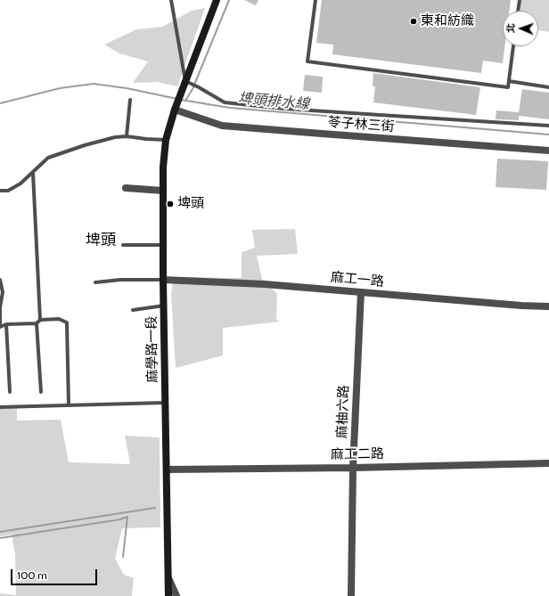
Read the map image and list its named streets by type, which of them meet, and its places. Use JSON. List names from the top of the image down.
{
  "streets": {
    "main road": ["麻學路一段"],
    "street": [
      "苓子林三街",
      "麻工一路",
      "麻柚六路",
      "麻工二路"
    ]
  },
  "crossings": [
    ["苓子林三街", "麻學路一段"],
    ["麻工一路", "麻學路一段"],
    ["麻工一路", "麻柚六路"],
    ["麻學路一段", "麻工二路"],
    ["麻柚六路", "麻工二路"]
  ],
  "districts": ["埤頭"],
  "water": ["埤頭排水線"],
  "places": ["東和紡織", "埤頭"],
  "scale_bar": "100 m",
  "north": "left"
}
